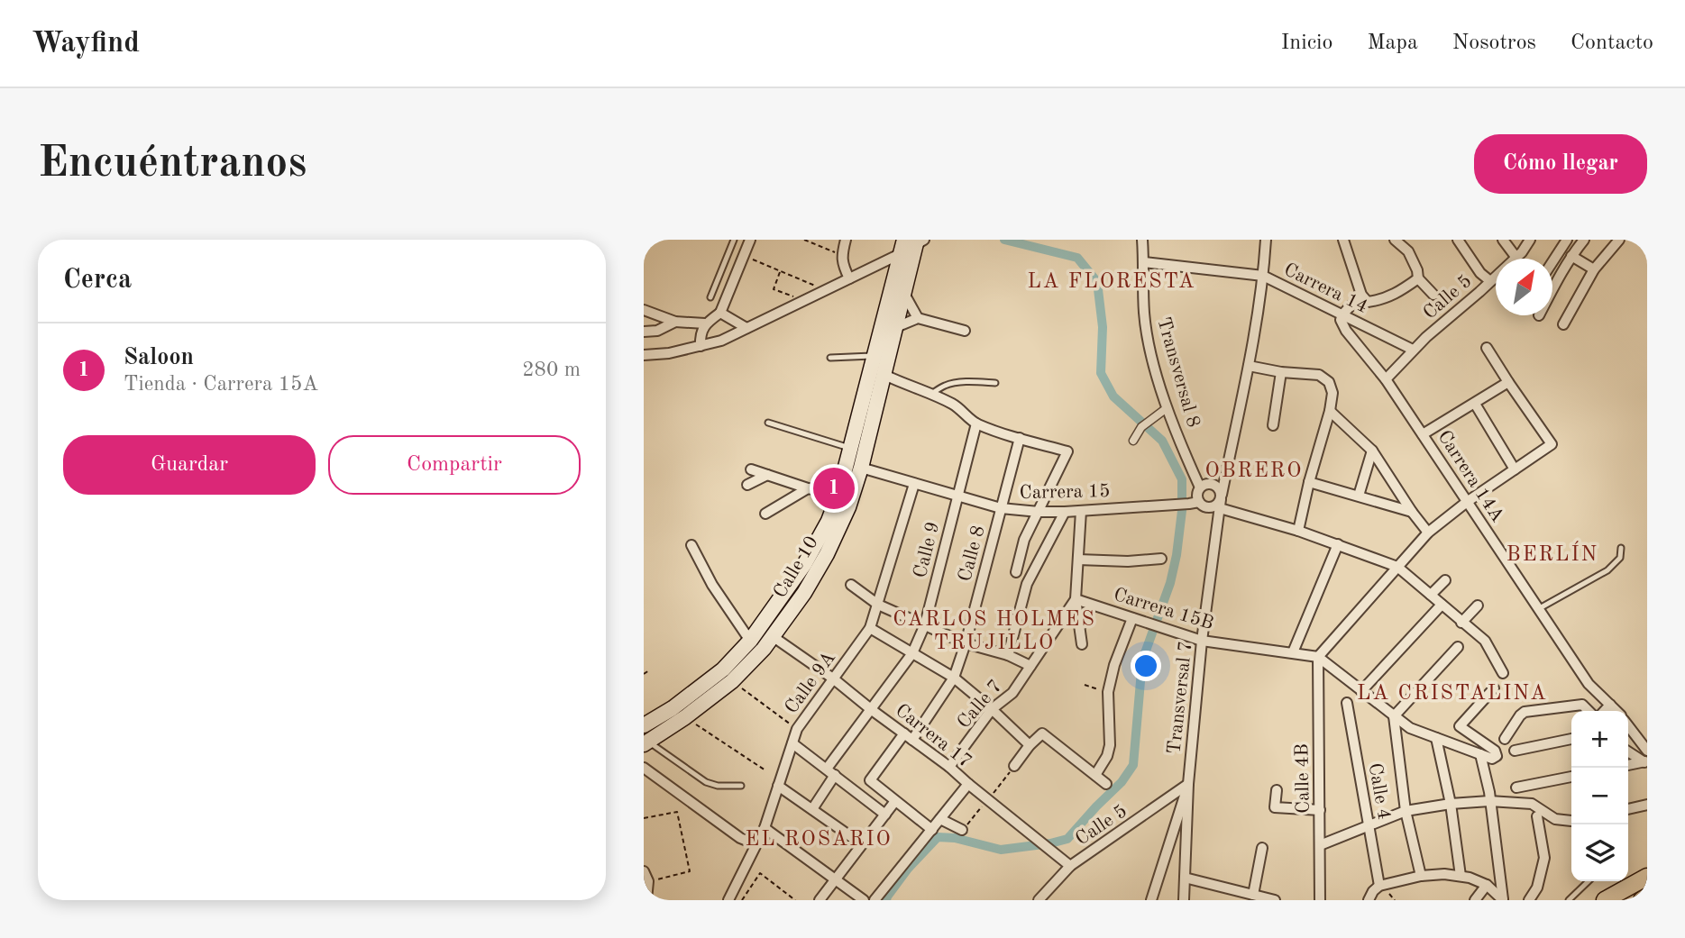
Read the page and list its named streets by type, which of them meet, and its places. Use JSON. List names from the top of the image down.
{
  "streets": {
    "main road": ["Calle 10"],
    "street": [
      "Carrera 14",
      "Calle 5",
      "Transversal 8",
      "Carrera 14A",
      "Carrera 15",
      "Calle 9",
      "Calle 8",
      "Carrera 15B",
      "Calle 9A",
      "Transversal 7",
      "Calle 7",
      "Carrera 17",
      "Calle 4B",
      "Calle 4"
    ]
  },
  "crossings": [
    ["Carrera 14", "Calle 5"],
    ["Carrera 14", "Transversal 8"],
    ["Carrera 14", "Carrera 14A"],
    ["Carrera 14", "Transversal 7"],
    ["Calle 5", "Carrera 14A"],
    ["Calle 5", "Transversal 7"],
    ["Calle 5", "Carrera 17"],
    ["Transversal 8", "Carrera 15"],
    ["Transversal 8", "Transversal 7"],
    ["Carrera 15", "Calle 9"],
    ["Carrera 15", "Calle 8"],
    ["Carrera 15", "Calle 10"],
    ["Carrera 15", "Calle 9A"],
    ["Carrera 15", "Transversal 7"],
    ["Carrera 15", "Calle 7"],
    ["Calle 9", "Carrera 17"],
    ["Calle 8", "Carrera 17"],
    ["Calle 10", "Carrera 17"],
    ["Carrera 15B", "Transversal 7"],
    ["Carrera 15B", "Calle 7"],
    ["Carrera 15B", "Calle 4B"],
    ["Calle 9A", "Carrera 17"],
    ["Calle 7", "Carrera 17"]
  ],
  "districts": [
    "LA FLORESTA",
    "OBRERO",
    "BERLÍN",
    "CARLOS HOLMES TRUJILLO",
    "LA CRISTALINA",
    "EL ROSARIO"
  ],
  "north": "top right",
  "page": {
    "header": "Wayfind",
    "nav": [
      "Inicio",
      "Mapa",
      "Nosotros",
      "Contacto"
    ],
    "buttons": [
      "Cómo llegar",
      ["Guardar", "Compartir"]
    ],
    "title": "Encuéntranos",
    "heading": "Cerca",
    "list": [
      {
        "mark": "1",
        "name": "Saloon",
        "note": "Tienda · Carrera 15A",
        "value": "280 m"
      }
    ],
    "pins": "1",
    "map_buttons": ["+", "−"]
  }
}
